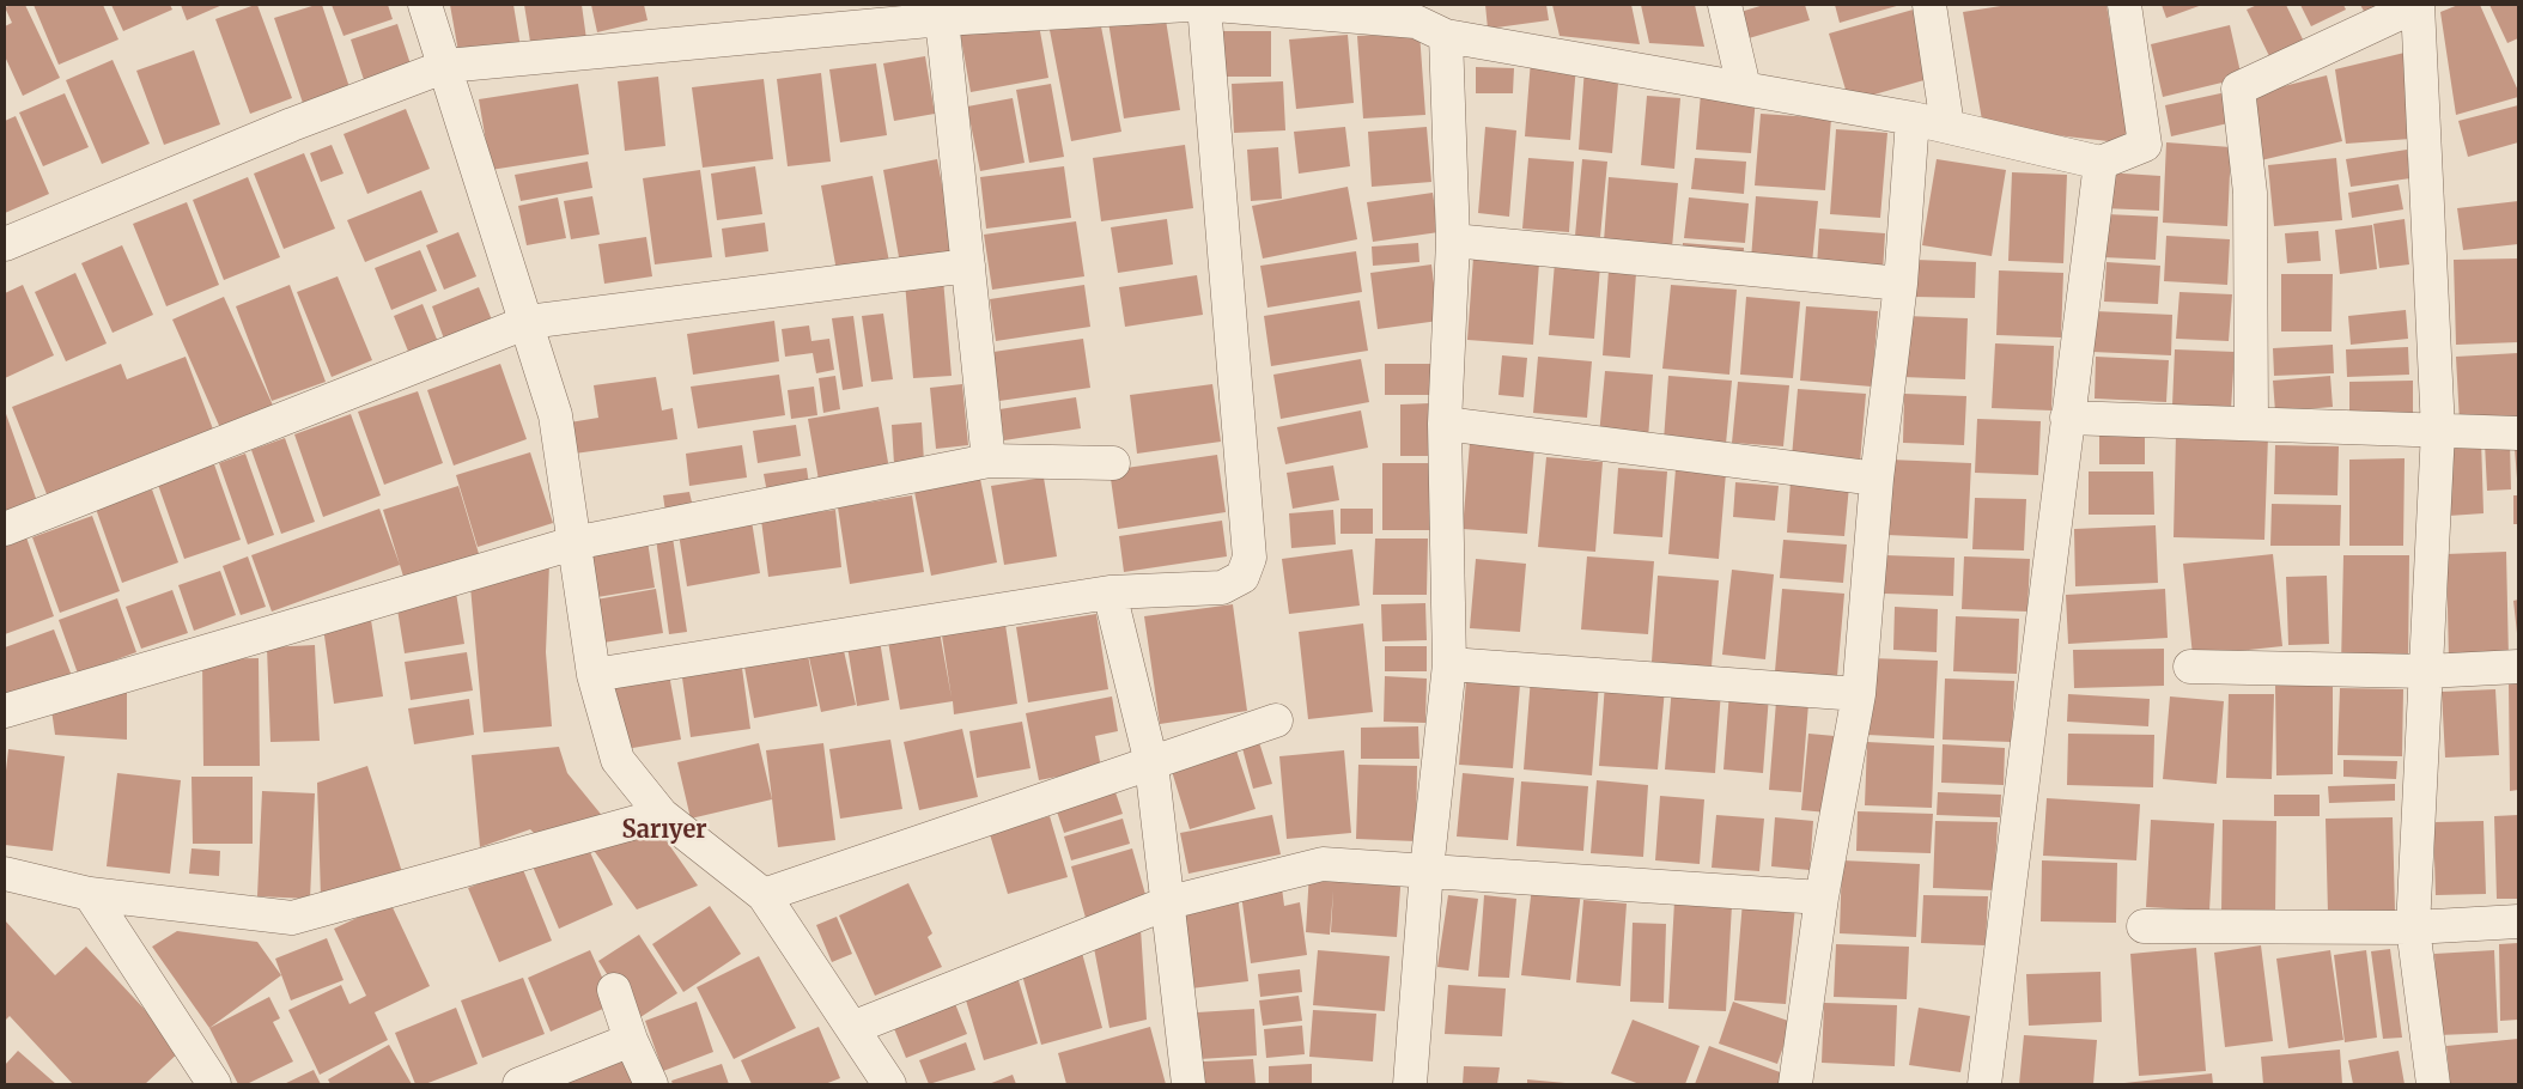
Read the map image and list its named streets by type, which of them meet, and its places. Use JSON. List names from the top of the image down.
{
  "districts": ["Sarıyer"]
}
